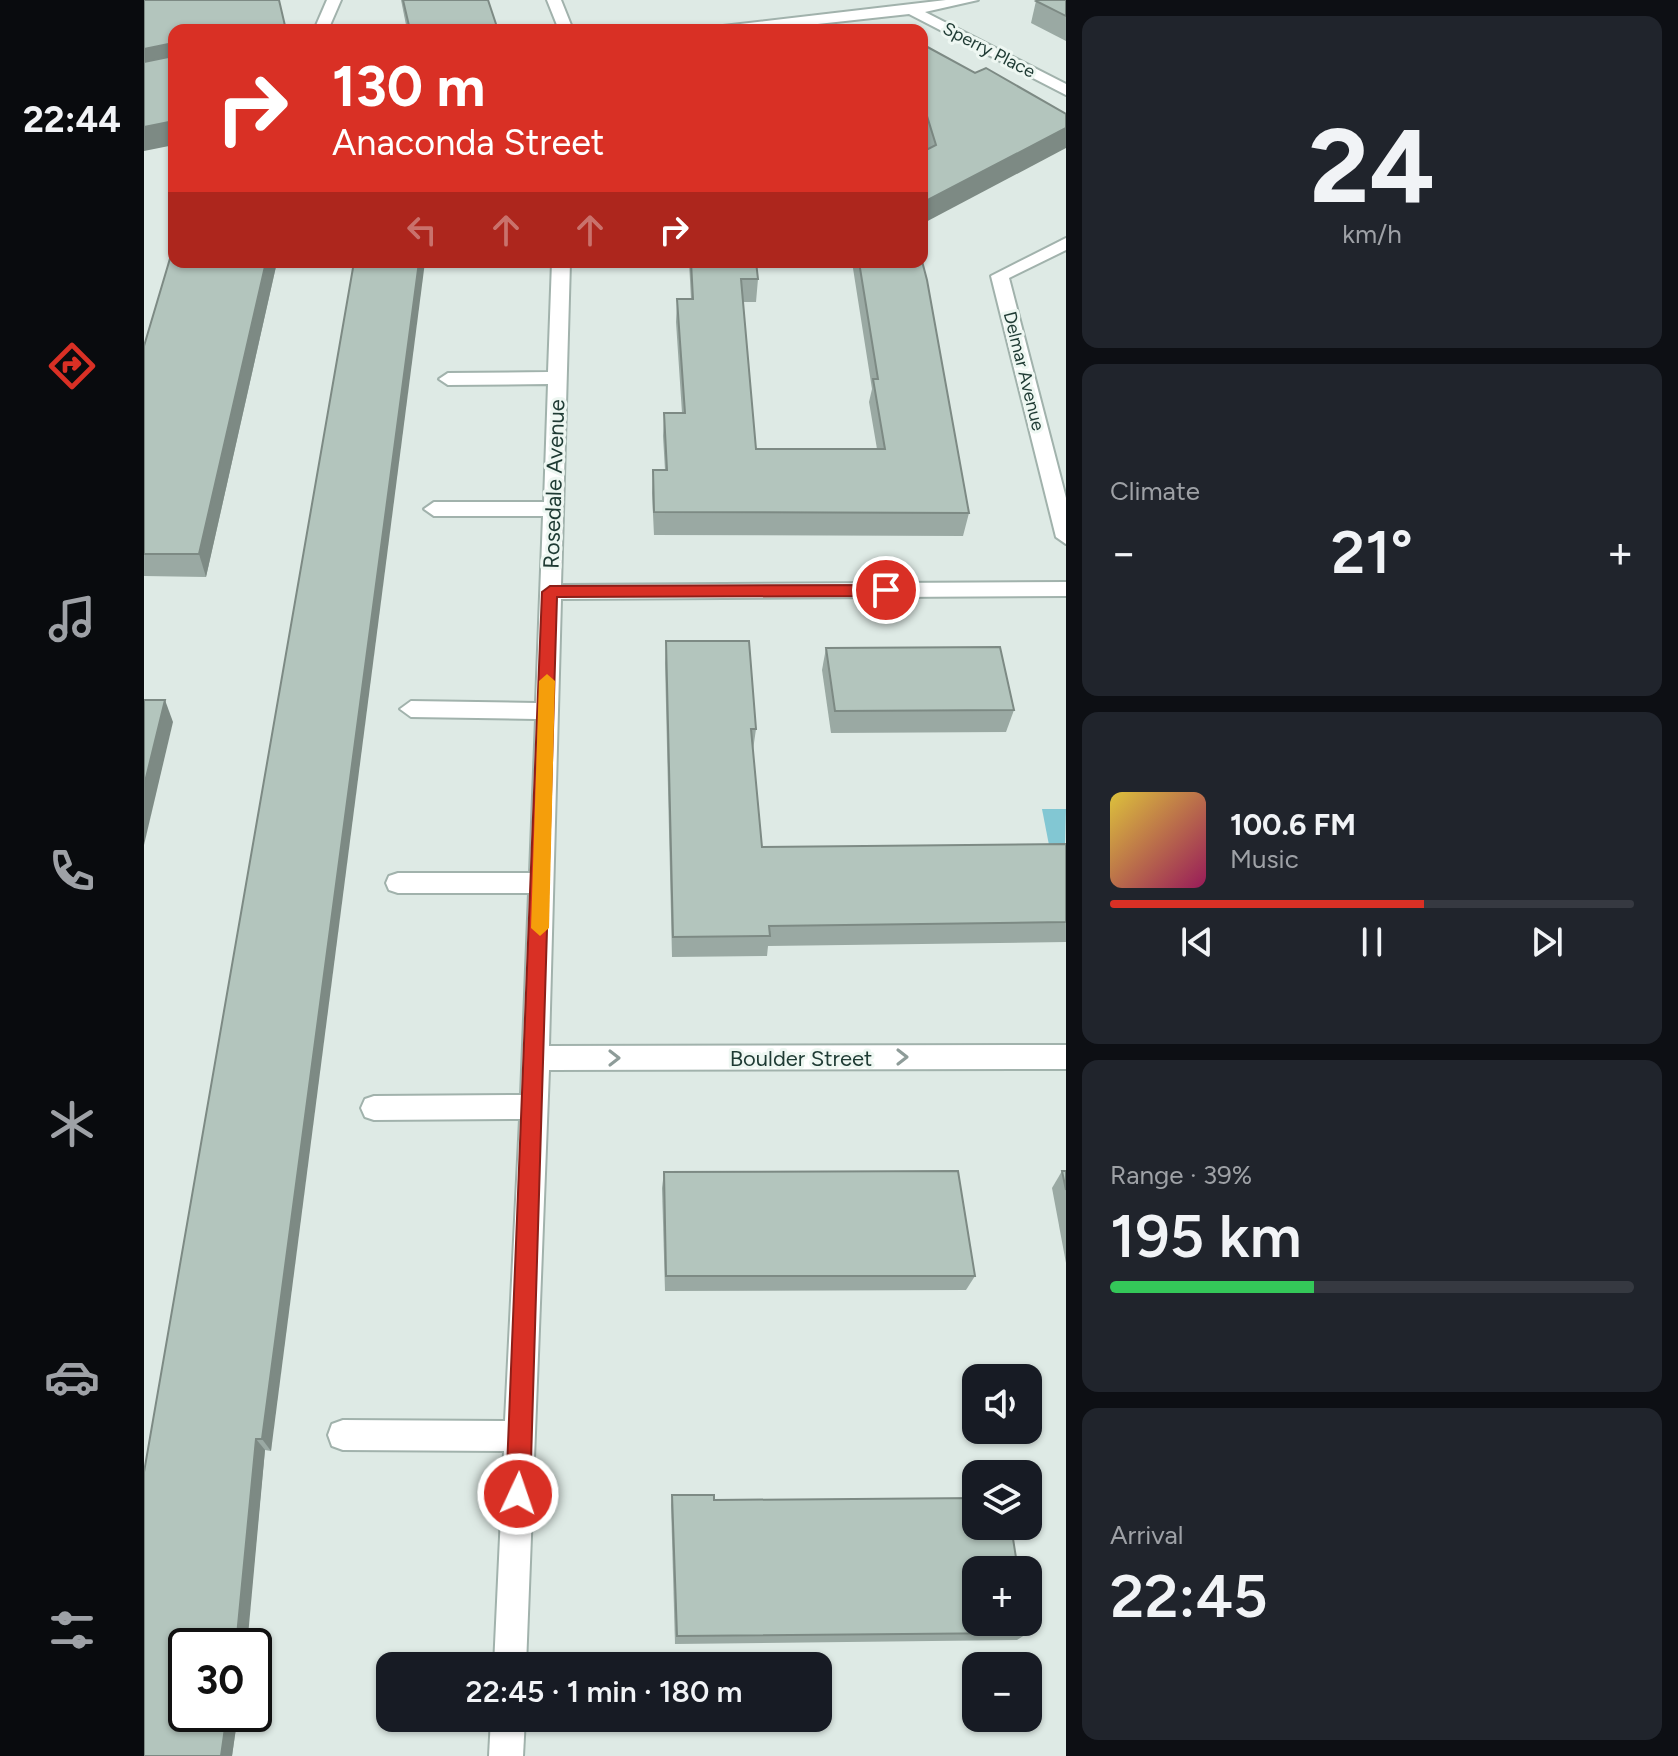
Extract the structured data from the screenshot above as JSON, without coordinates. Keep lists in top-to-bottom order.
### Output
{
  "streets": {
    "street": [
      "Sperry Place",
      "Delmar Avenue",
      "Rosedale Avenue",
      "Boulder Street"
    ]
  },
  "crossings": [
    ["Rosedale Avenue", "Boulder Street"]
  ],
  "one_way": ["Boulder Street"],
  "page": {
    "tabs": "22:44",
    "tile": [
      ["24", "km/h"],
      "Climate",
      ["Range · 39%", "195 km"],
      ["Arrival", "22:45"]
    ],
    "turn": ["130 m", "Anaconda Street"],
    "heat": ["−", "21°", "+"],
    "song": ["100.6 FM", "Music"],
    "map_buttons": ["+", "−"],
    "limit": "30",
    "trip": "22:45 · 1 min · 180 m"
  }
}
